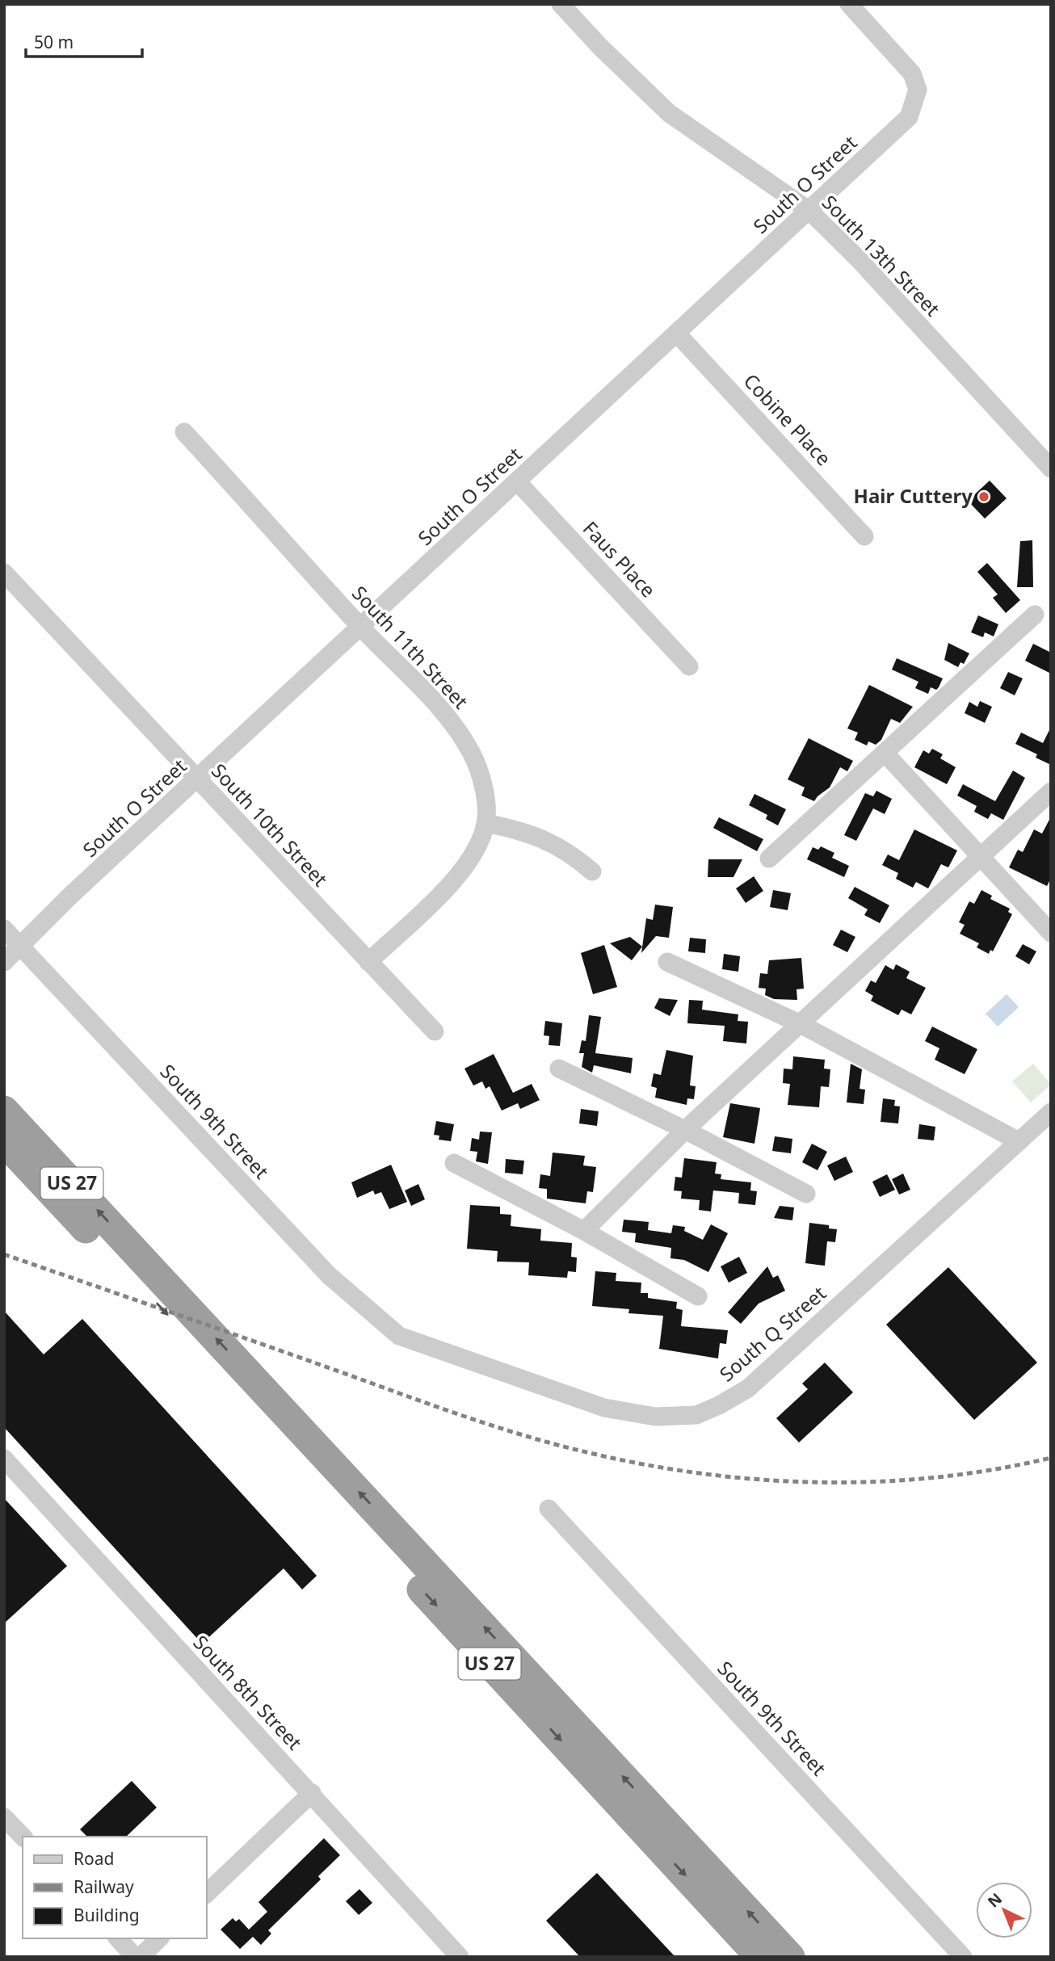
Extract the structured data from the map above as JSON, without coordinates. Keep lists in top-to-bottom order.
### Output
{
  "streets": {
    "highway": ["US 27"],
    "street": [
      "South O Street",
      "South 13th Street",
      "Cobine Place",
      "Faus Place",
      "South 11th Street",
      "South 10th Street",
      "South 9th Street",
      "South Q Street",
      "South 8th Street"
    ]
  },
  "crossings": [
    ["South O Street", "South 13th Street"],
    ["South O Street", "Cobine Place"],
    ["South O Street", "Faus Place"],
    ["South O Street", "South 11th Street"],
    ["South O Street", "South 10th Street"],
    ["South O Street", "South 9th Street"],
    ["South 9th Street", "South Q Street"]
  ],
  "places": ["Hair Cuttery"],
  "legend": ["Road", "Railway", "Building"],
  "scale_bar": "50 m",
  "north": "top left"
}
